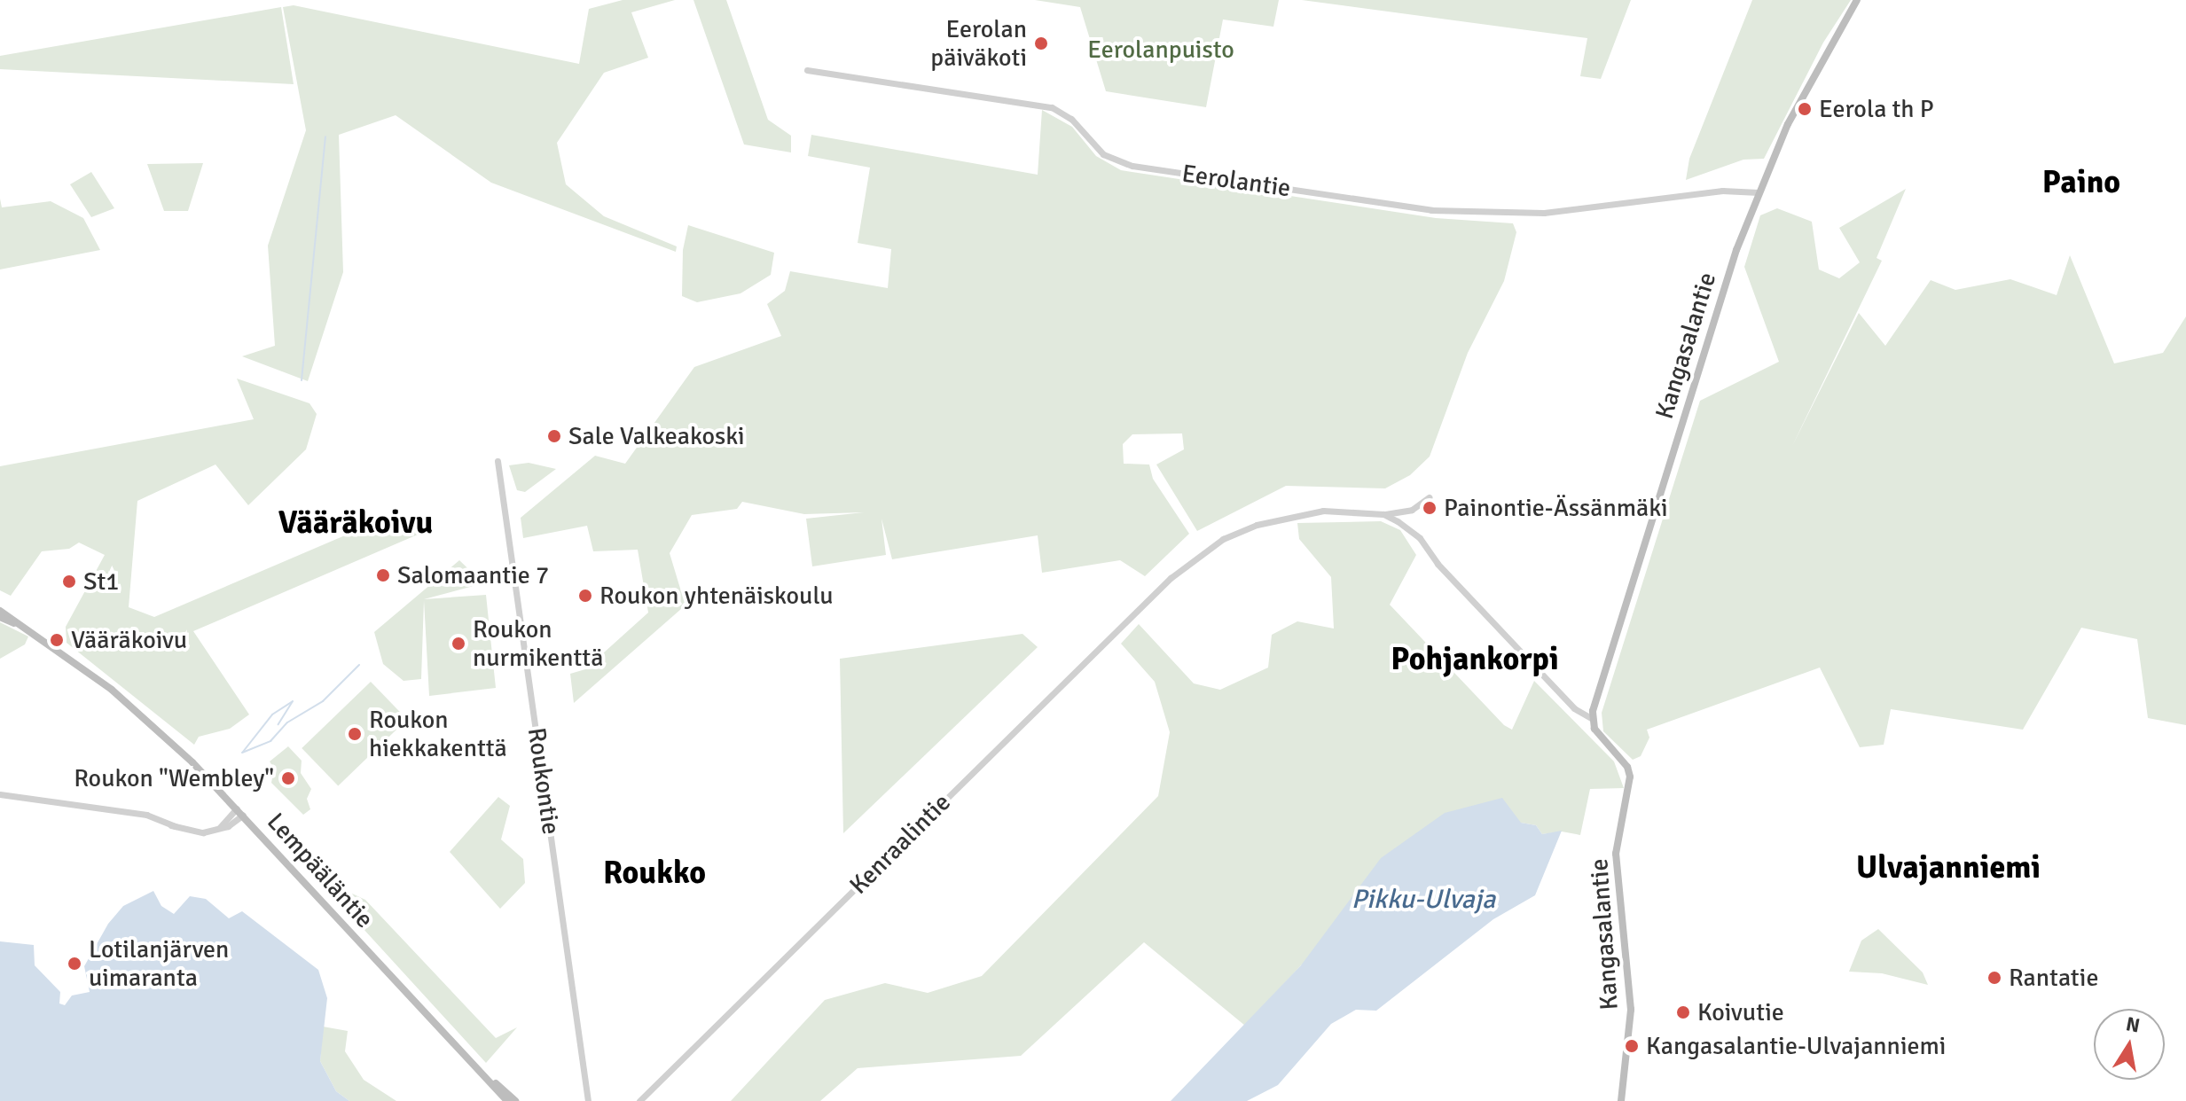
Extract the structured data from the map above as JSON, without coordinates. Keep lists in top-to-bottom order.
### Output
{
  "streets": {
    "main road": ["Kangasalantie", "Lempääläntie"],
    "street": ["Eerolantie", "Roukontie", "Kenraalintie"]
  },
  "crossings": [
    ["Eerolantie", "Kangasalantie"]
  ],
  "districts": [
    "Paino",
    "Vääräkoivu",
    "Pohjankorpi",
    "Ulvajanniemi",
    "Roukko"
  ],
  "water": ["Pikku-Ulvaja"],
  "parks": ["Eerolanpuisto"],
  "places": [
    "Eerolan päiväkoti",
    "Eerola th P",
    "Sale Valkeakoski",
    "Painontie-Ässänmäki",
    "Salomaantie 7",
    "St1",
    "Roukon yhtenäiskoulu",
    "Vääräkoivu",
    "Roukon nurmikenttä",
    "Roukon hiekkakenttä",
    "Roukon \"Wembley\"",
    "Lotilanjärven uimaranta",
    "Rantatie",
    "Koivutie",
    "Kangasalantie-Ulvajanniemi"
  ],
  "north": "top"
}
